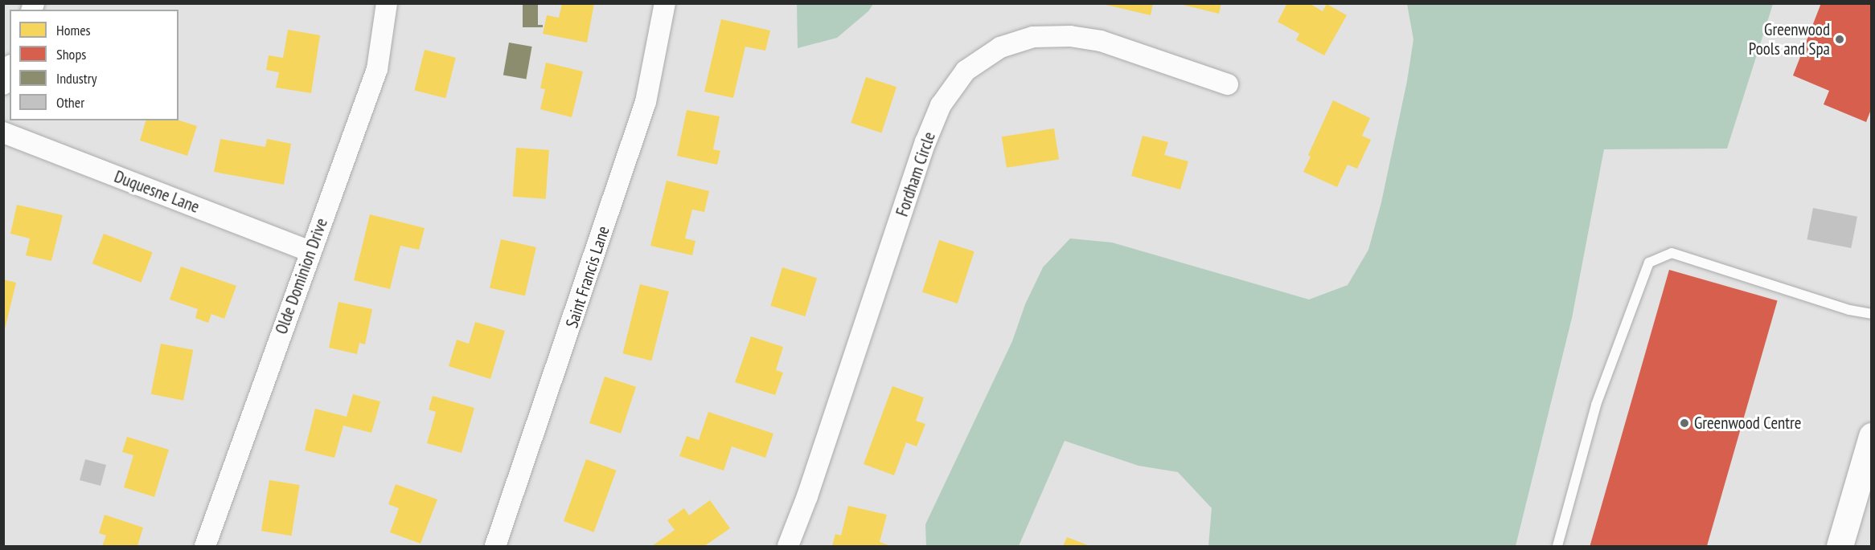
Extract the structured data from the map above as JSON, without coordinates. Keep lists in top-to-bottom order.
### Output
{
  "streets": {
    "street": [
      "Fordham Circle",
      "Duquesne Lane",
      "Olde Dominion Drive",
      "Saint Francis Lane"
    ]
  },
  "crossings": [
    ["Duquesne Lane", "Olde Dominion Drive"]
  ],
  "places": ["Greenwood Pools and Spa", "Greenwood Centre"],
  "legend": [
    "Homes",
    "Shops",
    "Industry",
    "Other"
  ]
}
